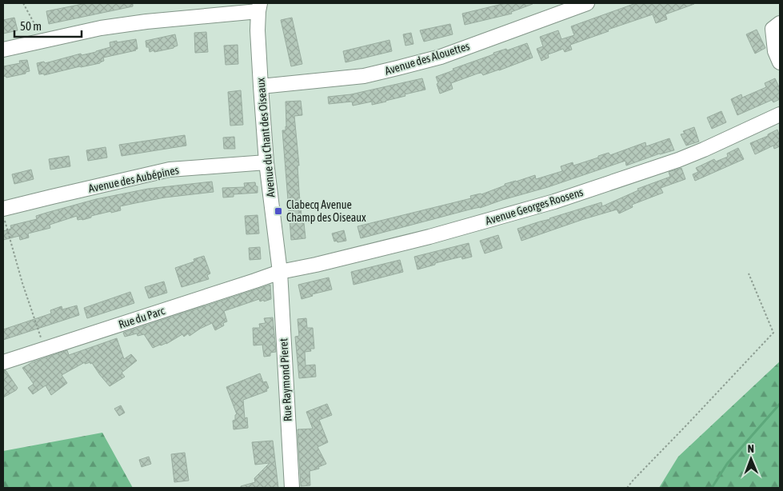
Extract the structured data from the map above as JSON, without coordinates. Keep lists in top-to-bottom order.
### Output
{
  "streets": {
    "street": [
      "Avenue des Alouettes",
      "Avenue du Chant des Oiseaux",
      "Avenue des Aubépines",
      "Avenue Georges Roosens",
      "Rue du Parc",
      "Rue Raymond Pieret"
    ]
  },
  "crossings": [
    ["Avenue des Alouettes", "Avenue du Chant des Oiseaux"],
    ["Avenue du Chant des Oiseaux", "Avenue des Aubépines"],
    ["Avenue du Chant des Oiseaux", "Avenue Georges Roosens"],
    ["Avenue du Chant des Oiseaux", "Rue du Parc"],
    ["Avenue du Chant des Oiseaux", "Rue Raymond Pieret"],
    ["Avenue Georges Roosens", "Rue du Parc"],
    ["Avenue Georges Roosens", "Rue Raymond Pieret"],
    ["Rue du Parc", "Rue Raymond Pieret"]
  ],
  "places": {
    "transit": ["Clabecq Avenue Champ des Oiseaux"]
  },
  "scale_bar": "50 m",
  "north": "top"
}
